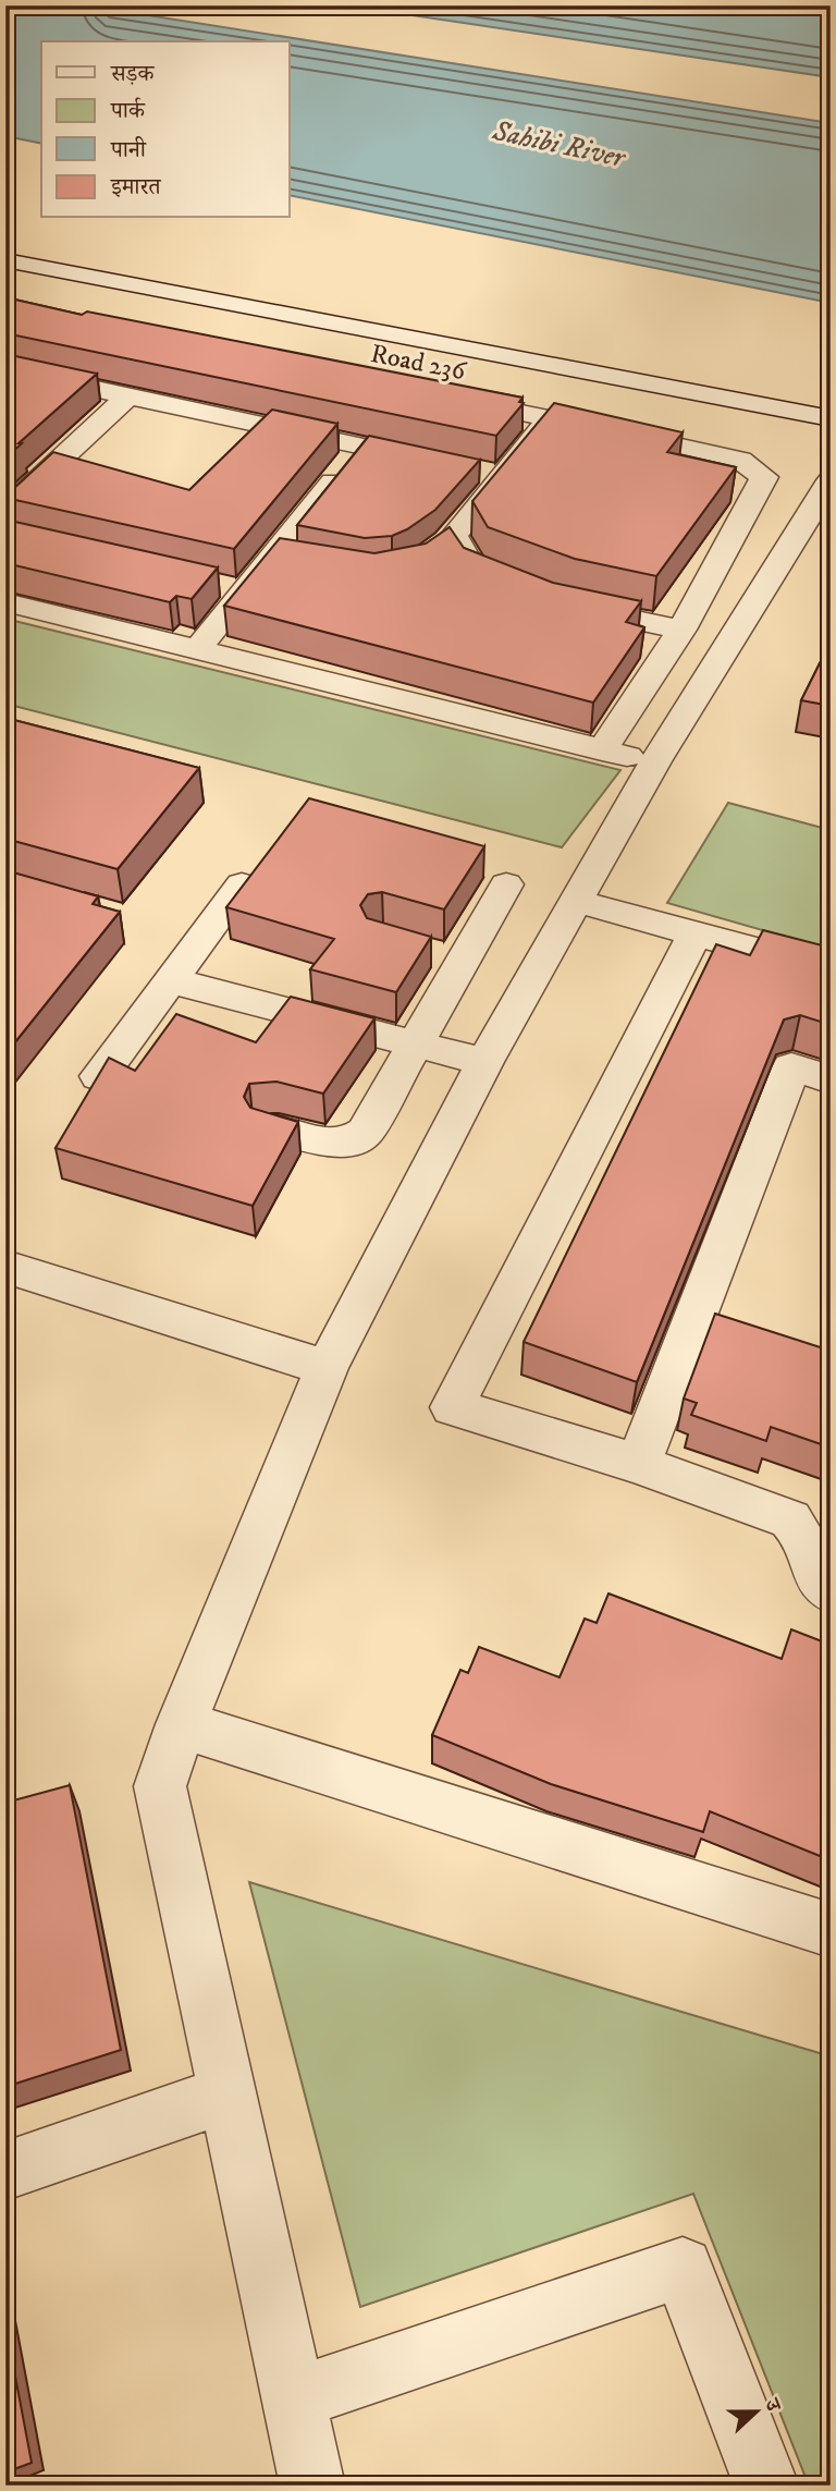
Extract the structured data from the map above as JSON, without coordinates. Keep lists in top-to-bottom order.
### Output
{
  "streets": {
    "street": ["Road 236"]
  },
  "water": ["Sahibi River"],
  "legend": [
    "सड़क",
    "पार्क",
    "पानी",
    "इमारत"
  ],
  "north": "right"
}
